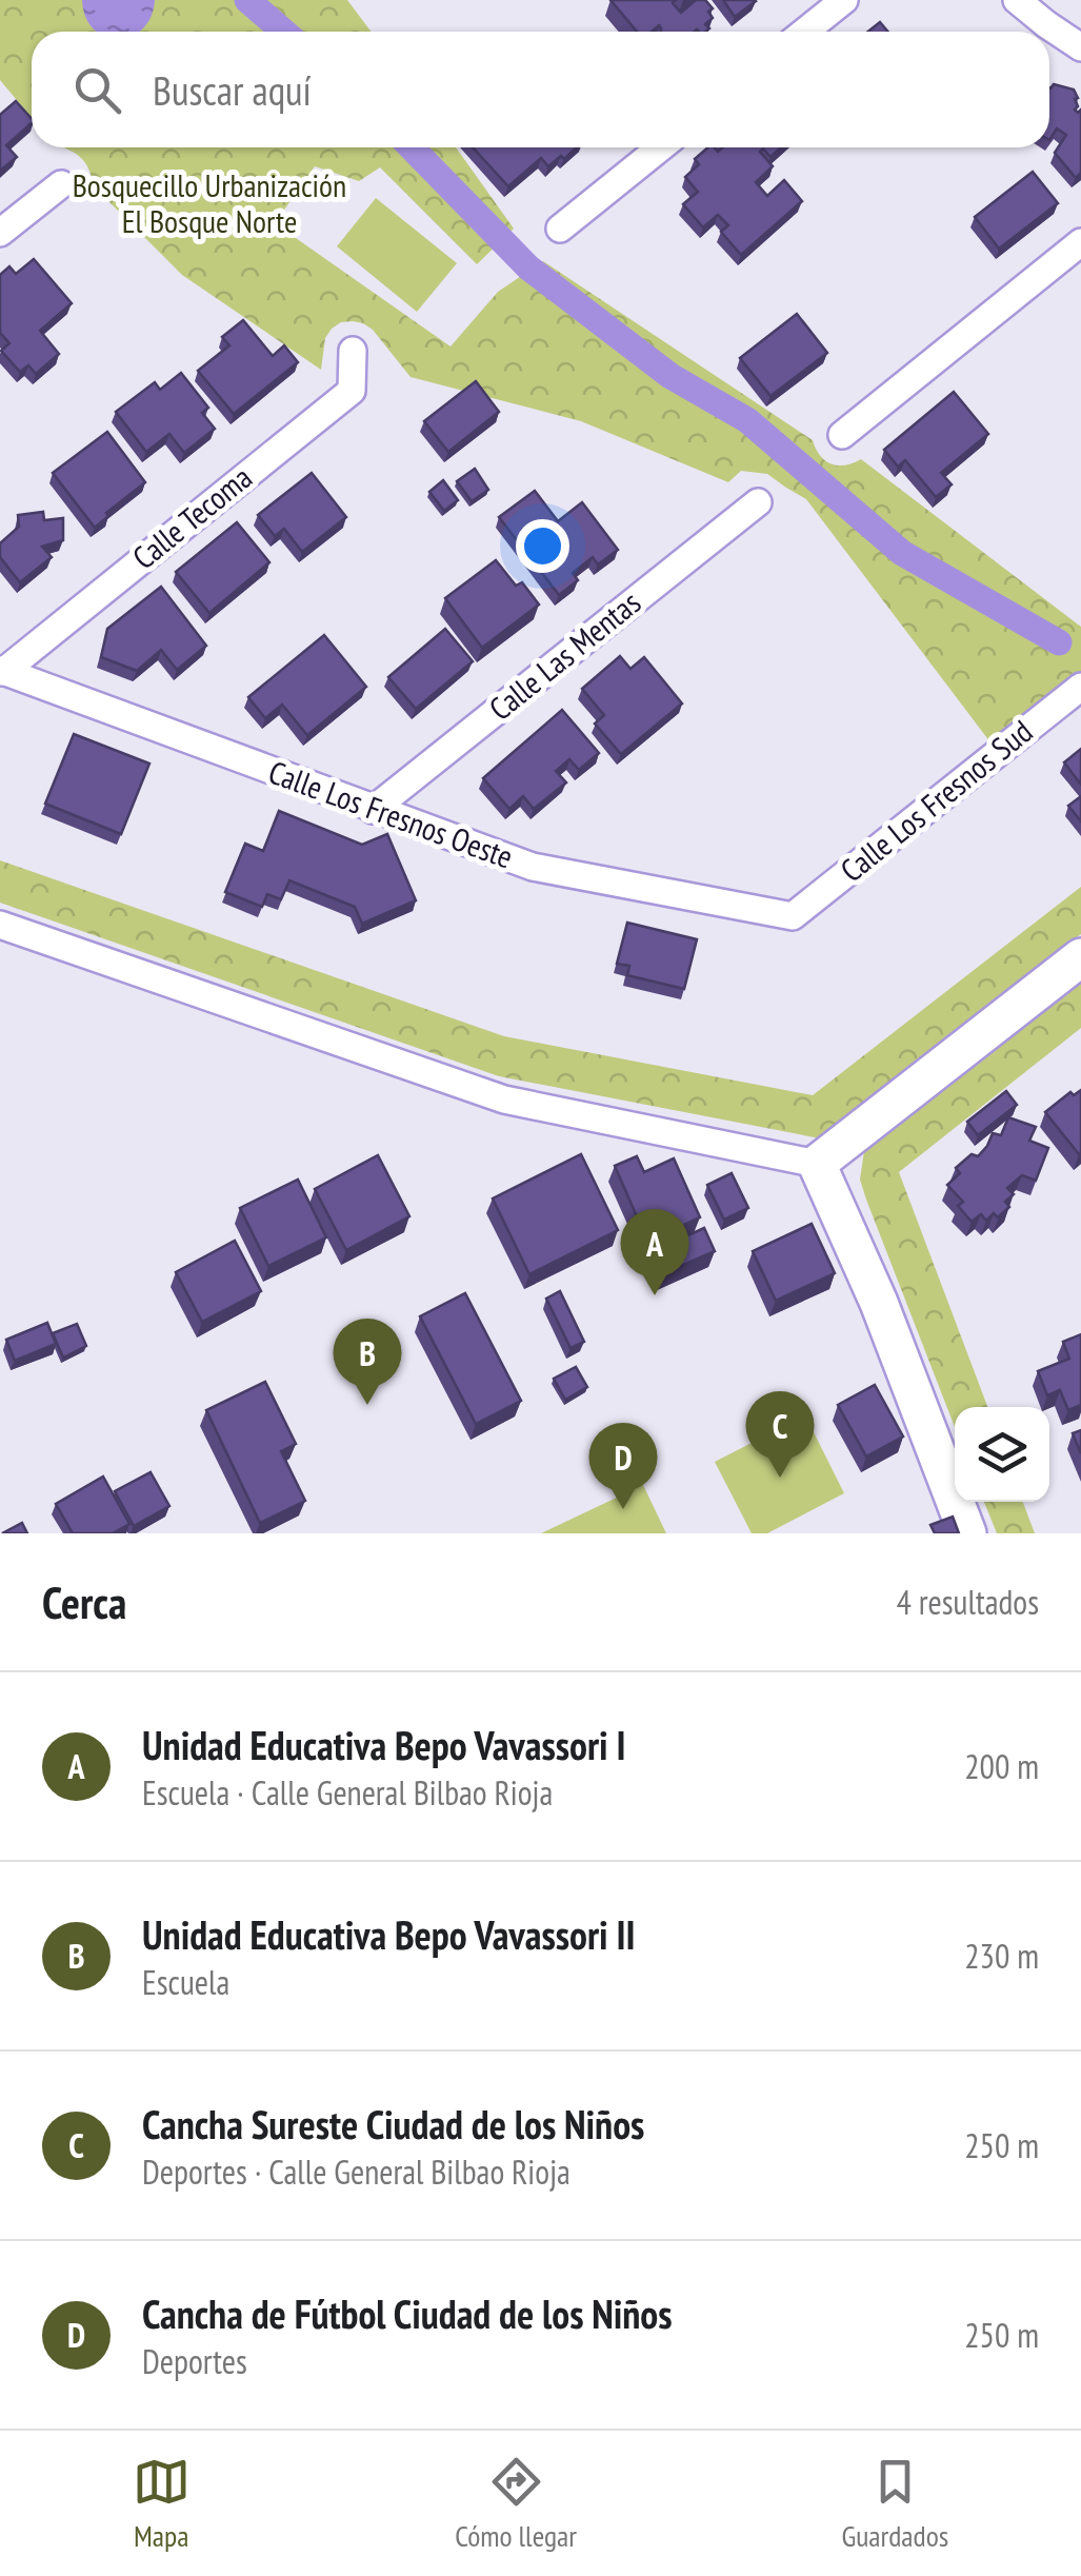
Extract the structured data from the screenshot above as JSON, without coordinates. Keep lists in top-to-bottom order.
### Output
{
  "streets": {
    "street": [
      "Calle Tecoma",
      "Calle Las Mentas",
      "Calle Los Fresnos Sud",
      "Calle Los Fresnos Oeste"
    ]
  },
  "crossings": [
    ["Calle Tecoma", "Calle Los Fresnos Oeste"],
    ["Calle Las Mentas", "Calle Los Fresnos Oeste"],
    ["Calle Los Fresnos Sud", "Calle Los Fresnos Oeste"]
  ],
  "parks": ["Bosquecillo Urbanización El Bosque Norte"],
  "page": {
    "search": "Buscar aquí",
    "pins": [
      "A",
      "B",
      "C",
      "D"
    ],
    "heading": ["Cerca", "4 resultados"],
    "list": [
      {
        "mark": "A",
        "name": "Unidad Educativa Bepo Vavassori I",
        "note": "Escuela · Calle General Bilbao Rioja",
        "value": "200 m"
      },
      {
        "mark": "B",
        "name": "Unidad Educativa Bepo Vavassori II",
        "note": "Escuela",
        "value": "230 m"
      },
      {
        "mark": "C",
        "name": "Cancha Sureste Ciudad de los Niños",
        "note": "Deportes · Calle General Bilbao Rioja",
        "value": "250 m"
      },
      {
        "mark": "D",
        "name": "Cancha de Fútbol Ciudad de los Niños",
        "note": "Deportes",
        "value": "250 m"
      }
    ],
    "nav": ["Mapa", "Cómo llegar", "Guardados"]
  }
}
